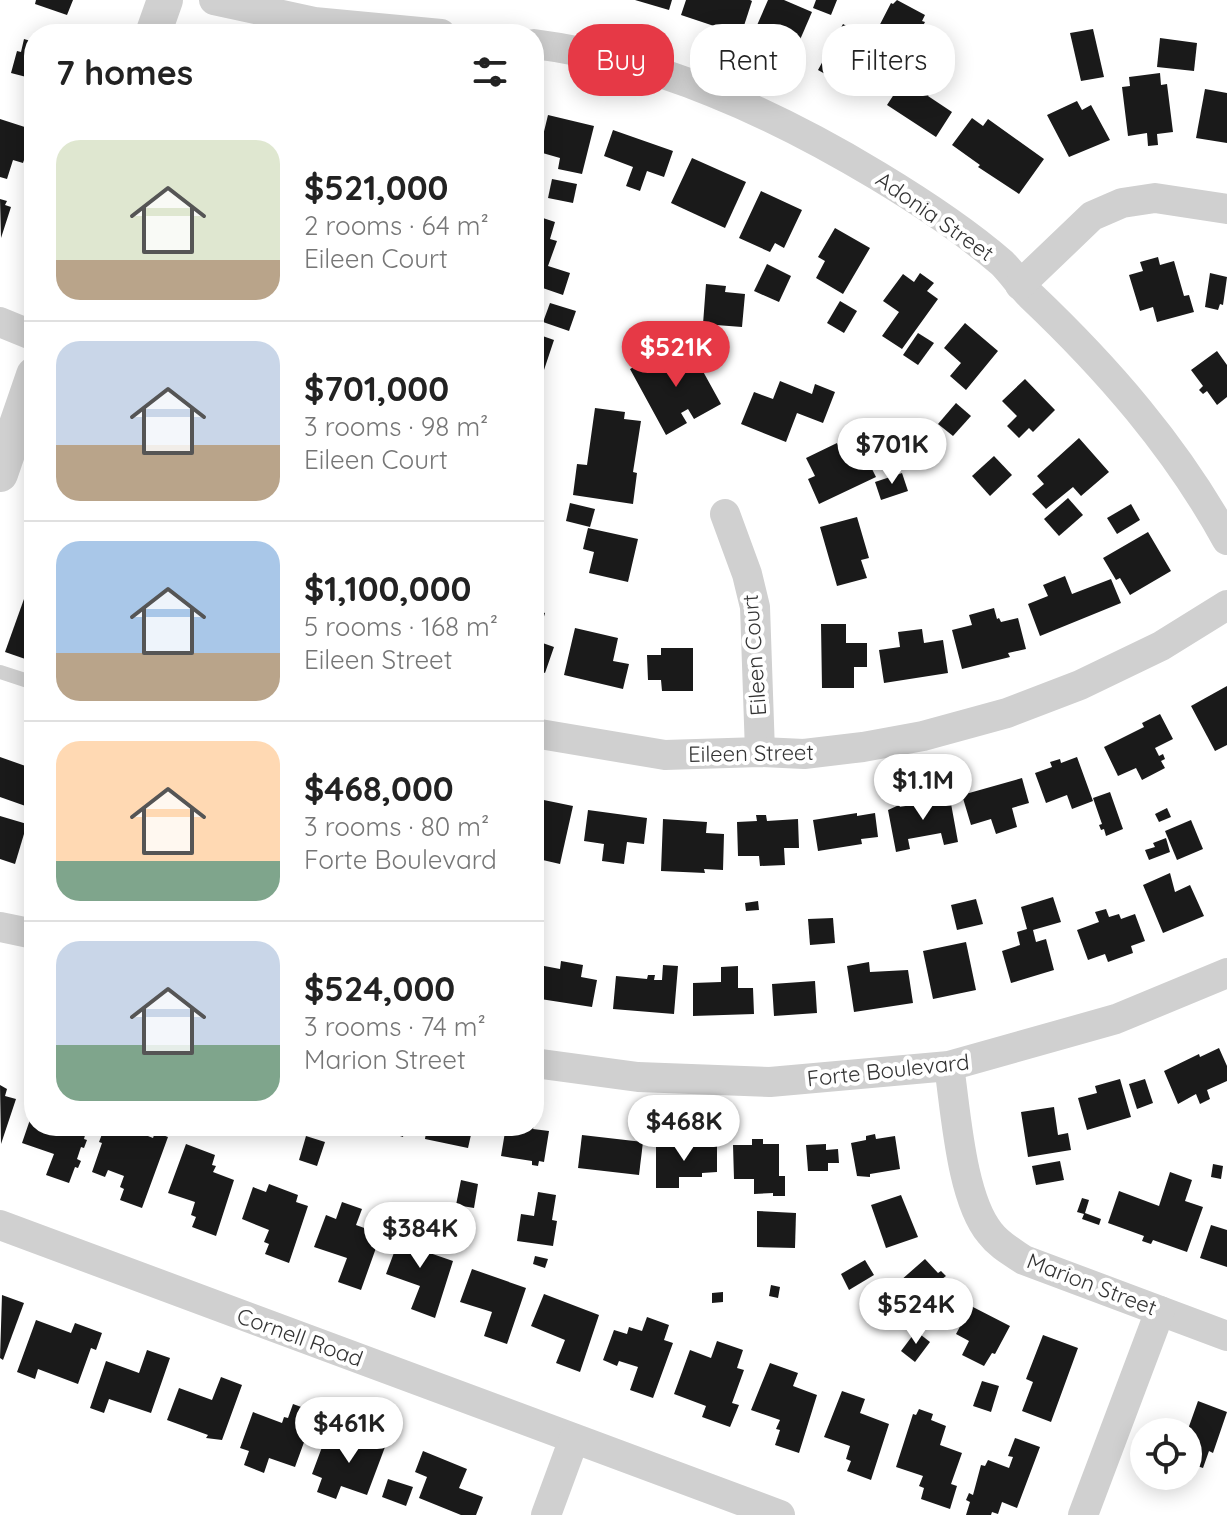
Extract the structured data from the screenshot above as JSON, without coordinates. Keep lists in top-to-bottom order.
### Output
{
  "streets": {
    "street": [
      "Adonia Street",
      "Eileen Court",
      "Eileen Street",
      "Forte Boulevard",
      "Marion Street",
      "Cornell Road"
    ]
  },
  "crossings": [
    ["Eileen Court", "Eileen Street"],
    ["Forte Boulevard", "Marion Street"]
  ],
  "page": {
    "chip": ["Buy", "Rent", "Filters"],
    "heading": "7 homes",
    "list": [
      {
        "name": "$521,000",
        "note": "2 rooms · 64 m² · Eileen Court"
      },
      {
        "name": "$701,000",
        "note": "3 rooms · 98 m² · Eileen Court"
      },
      {
        "name": "$1,100,000",
        "note": "5 rooms · 168 m² · Eileen Street"
      },
      {
        "name": "$468,000",
        "note": "3 rooms · 80 m² · Forte Boulevard"
      },
      {
        "name": "$524,000",
        "note": "3 rooms · 74 m² · Marion Street"
      }
    ],
    "price": [
      "$521K",
      "$701K",
      "$1.1M",
      "$468K",
      "$384K",
      "$524K",
      "$461K"
    ]
  }
}
